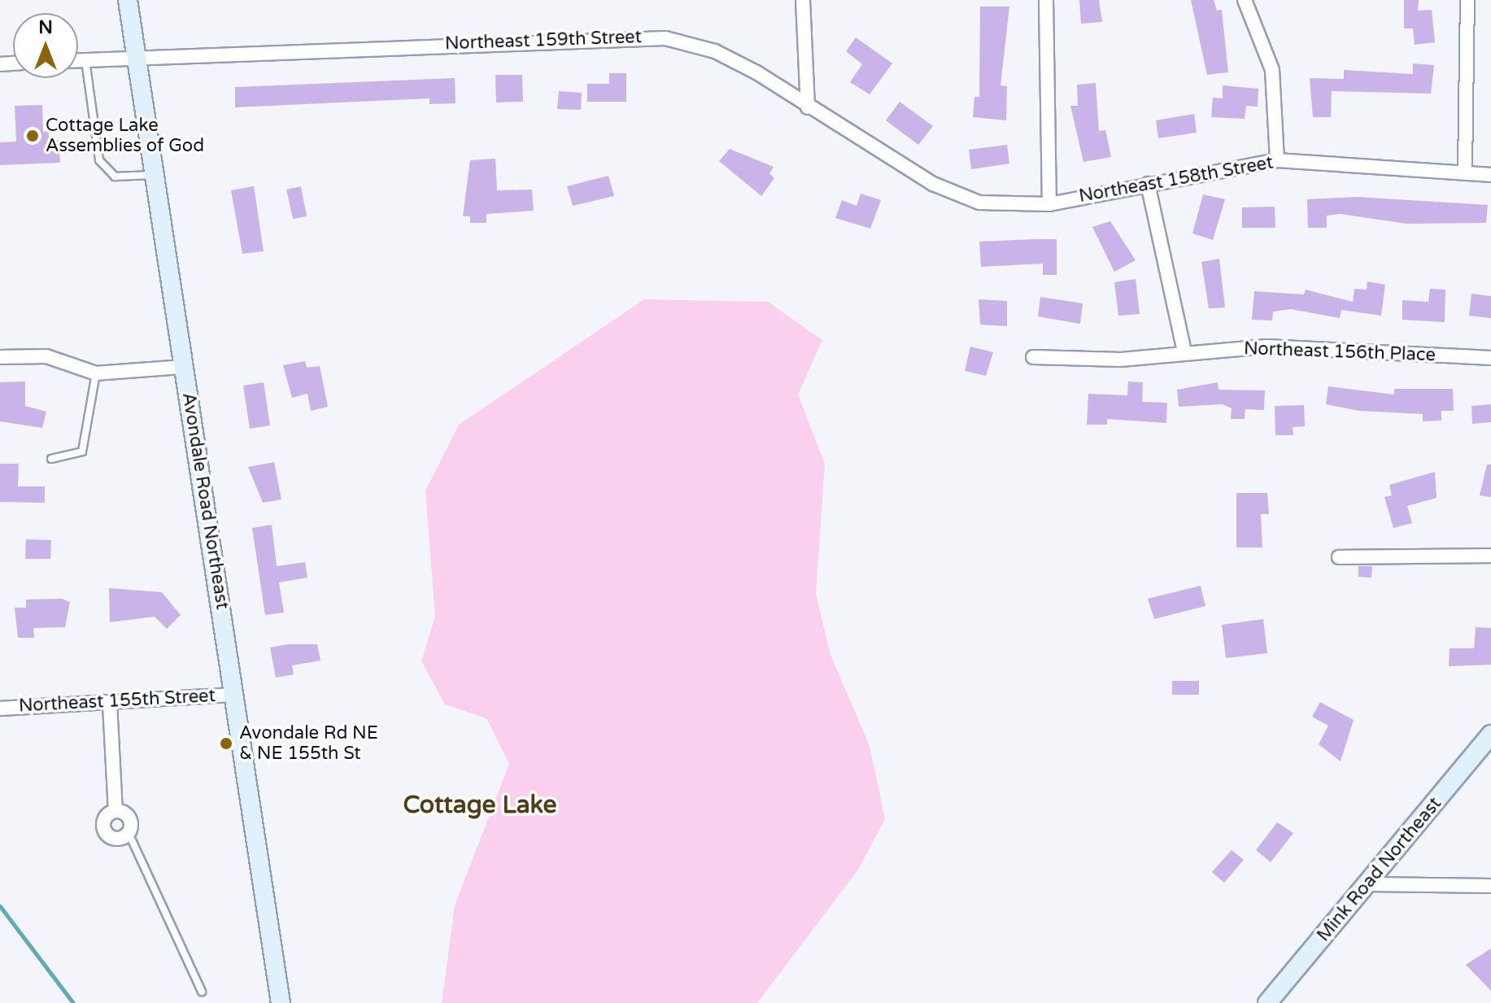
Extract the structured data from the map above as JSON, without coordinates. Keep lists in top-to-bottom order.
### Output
{
  "streets": {
    "main road": ["Avondale Road Northeast", "Mink Road Northeast"],
    "street": [
      "Northeast 159th Street",
      "Northeast 158th Street",
      "Northeast 156th Place",
      "Northeast 155th Street"
    ]
  },
  "crossings": [
    ["Northeast 159th Street", "Northeast 158th Street"],
    ["Northeast 159th Street", "Avondale Road Northeast"],
    ["Avondale Road Northeast", "Northeast 155th Street"]
  ],
  "districts": ["Cottage Lake"],
  "places": ["Cottage Lake Assemblies of God", "Avondale Rd NE & NE 155th St"],
  "north": "top"
}
